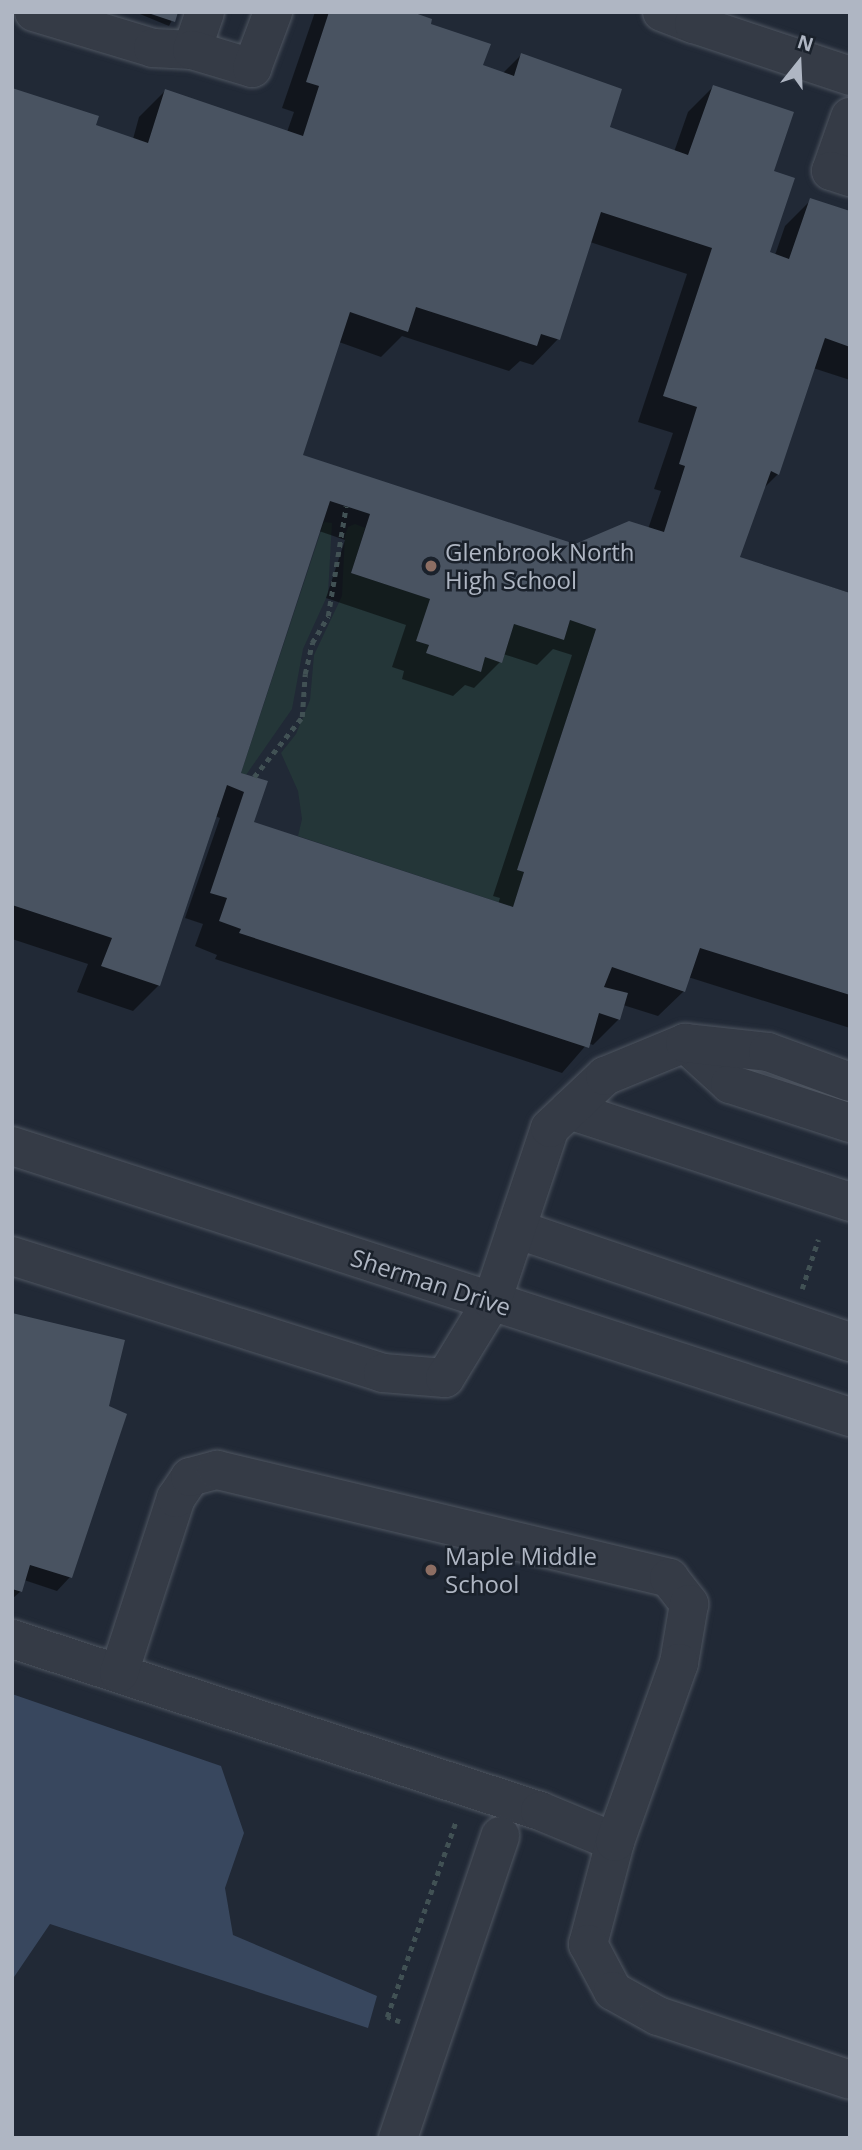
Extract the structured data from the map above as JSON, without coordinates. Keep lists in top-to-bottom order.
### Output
{
  "streets": {
    "street": ["Sherman Drive"]
  },
  "places": ["Glenbrook North High School", "Maple Middle School"],
  "north": "top"
}
